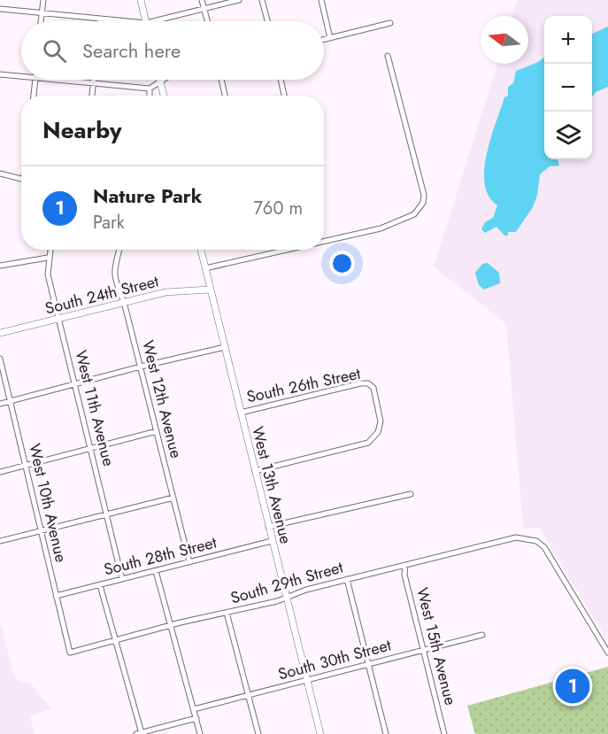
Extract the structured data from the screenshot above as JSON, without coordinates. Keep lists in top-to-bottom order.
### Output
{
  "streets": {
    "street": [
      "South 24th Street",
      "South 26th Street",
      "West 12th Avenue",
      "West 11th Avenue",
      "West 13th Avenue",
      "West 10th Avenue",
      "South 28th Street",
      "South 29th Street",
      "West 15th Avenue",
      "South 30th Street"
    ]
  },
  "crossings": [
    ["South 24th Street", "West 12th Avenue"],
    ["South 24th Street", "West 11th Avenue"],
    ["South 24th Street", "West 13th Avenue"],
    ["South 26th Street", "West 13th Avenue"],
    ["West 12th Avenue", "South 28th Street"],
    ["West 11th Avenue", "South 28th Street"],
    ["West 13th Avenue", "South 28th Street"],
    ["West 13th Avenue", "South 29th Street"],
    ["West 13th Avenue", "South 30th Street"],
    ["West 10th Avenue", "South 28th Street"],
    ["West 10th Avenue", "South 29th Street"],
    ["South 29th Street", "West 15th Avenue"],
    ["West 15th Avenue", "South 30th Street"]
  ],
  "north": "left",
  "page": {
    "map_buttons": ["+", "−"],
    "search": "Search here",
    "heading": "Nearby",
    "list": [
      {
        "mark": "1",
        "name": "Nature Park",
        "note": "Park",
        "value": "760 m"
      }
    ],
    "pins": "1"
  }
}
